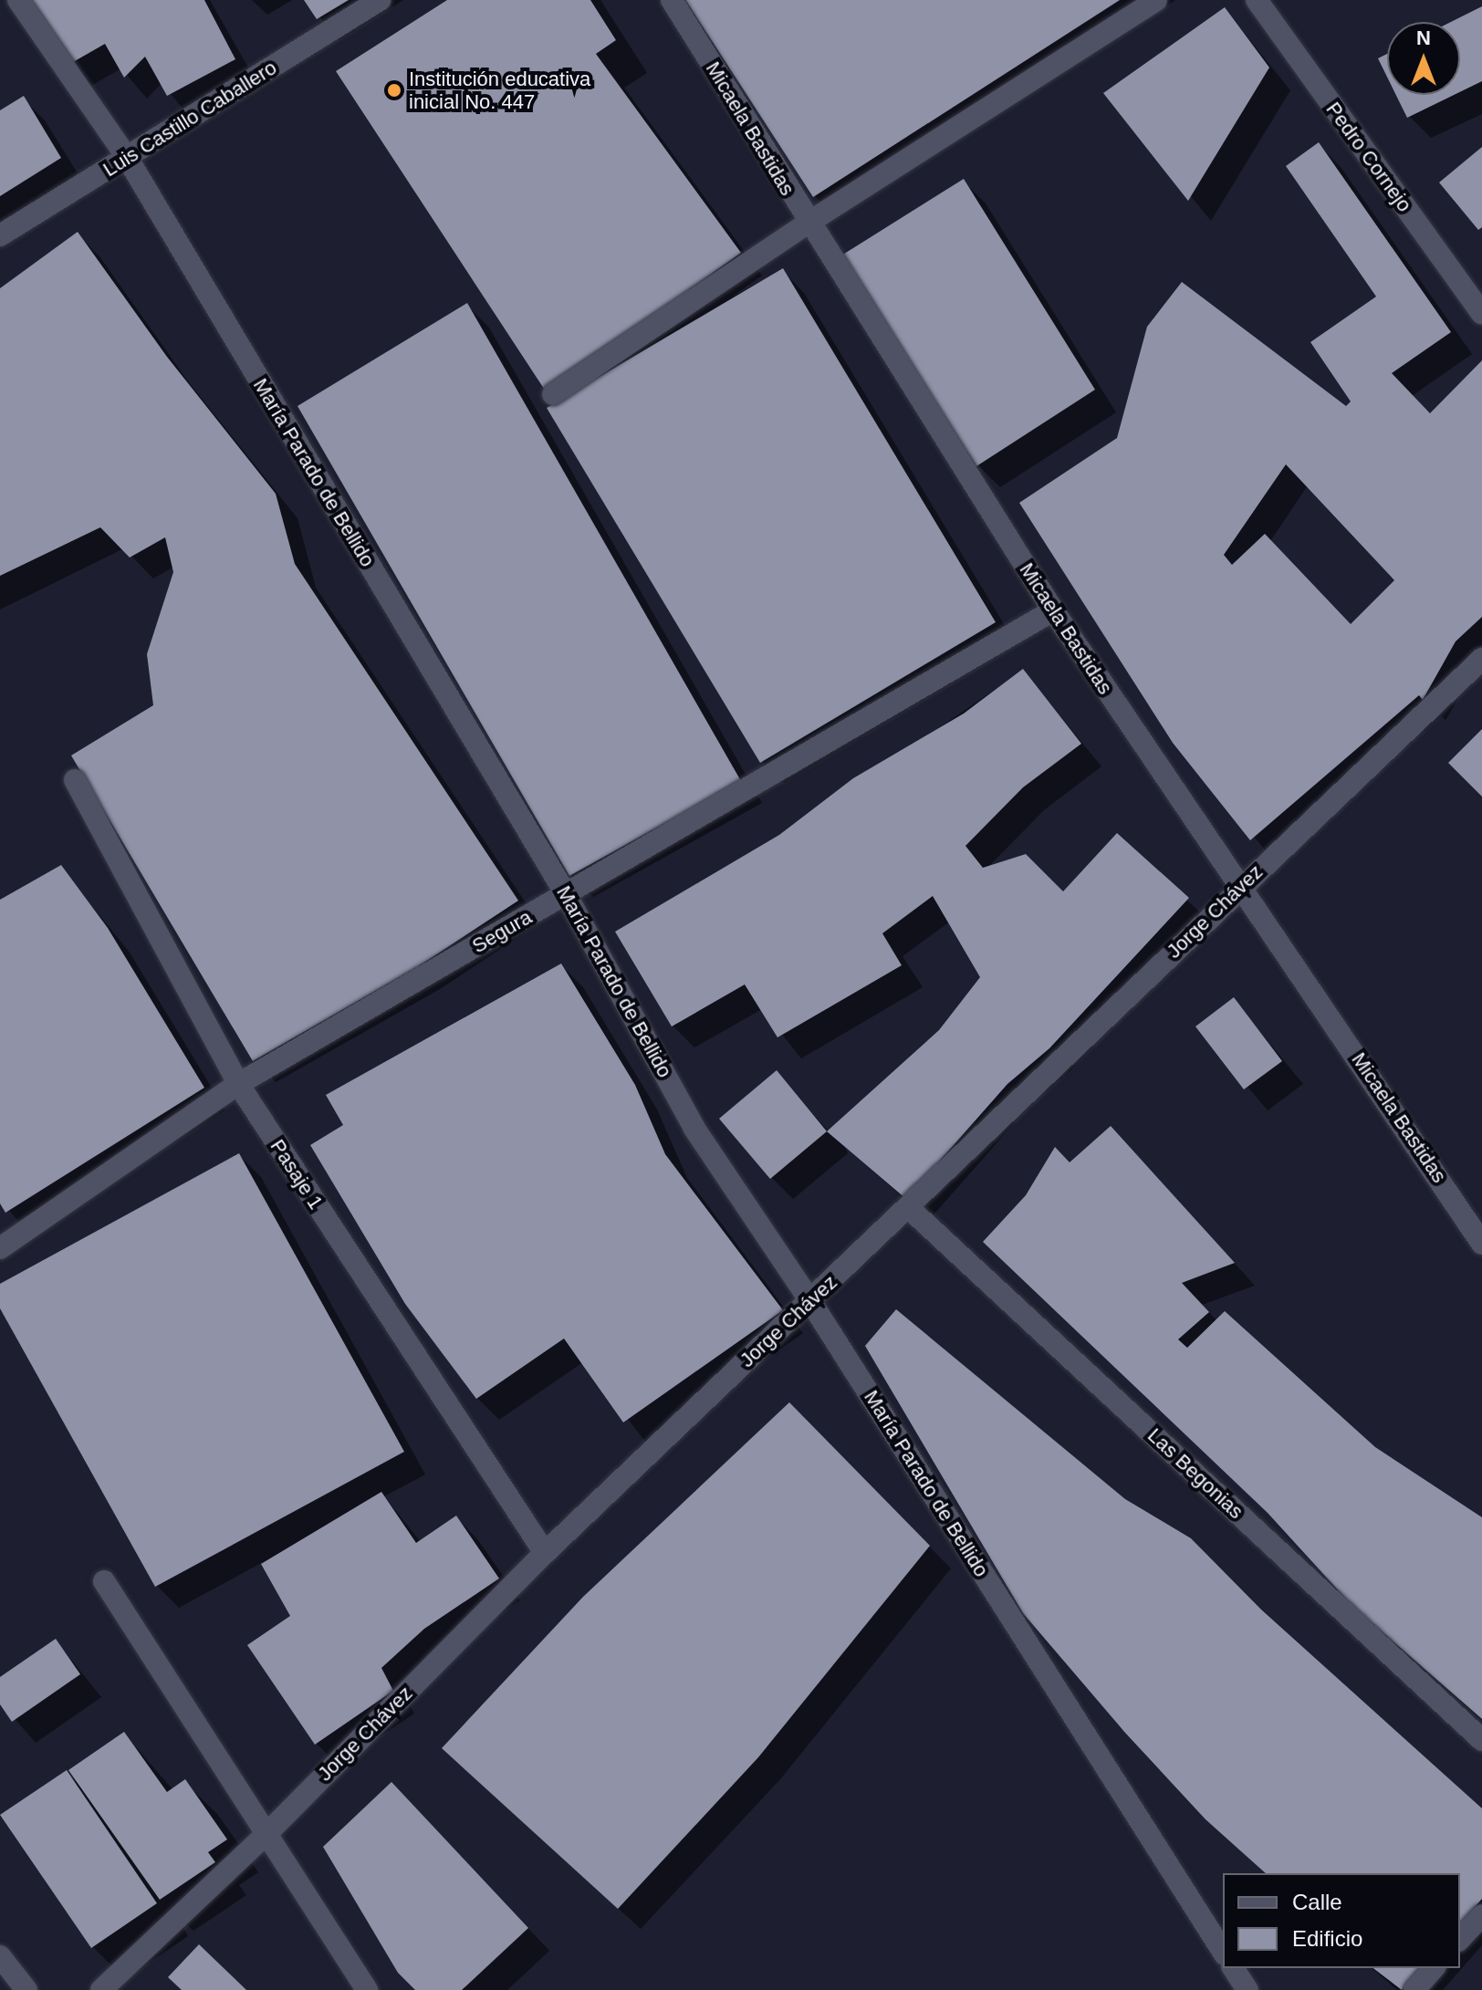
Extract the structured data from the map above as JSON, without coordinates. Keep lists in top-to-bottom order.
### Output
{
  "streets": {
    "street": [
      "Luis Castillo Caballero",
      "Micaela Bastidas",
      "Pedro Cornejo",
      "María Parado de Bellido",
      "Jorge Chávez",
      "Segura",
      "Pasaje 1",
      "Las Begonias"
    ]
  },
  "crossings": [
    ["Luis Castillo Caballero", "María Parado de Bellido"],
    ["Micaela Bastidas", "Jorge Chávez"],
    ["Micaela Bastidas", "Segura"],
    ["María Parado de Bellido", "Jorge Chávez"],
    ["María Parado de Bellido", "Segura"],
    ["Jorge Chávez", "Pasaje 1"],
    ["Jorge Chávez", "Las Begonias"],
    ["Segura", "Pasaje 1"]
  ],
  "places": ["Institución educativa inicial No. 447"],
  "legend": ["Calle", "Edificio"],
  "north": "top"
}
